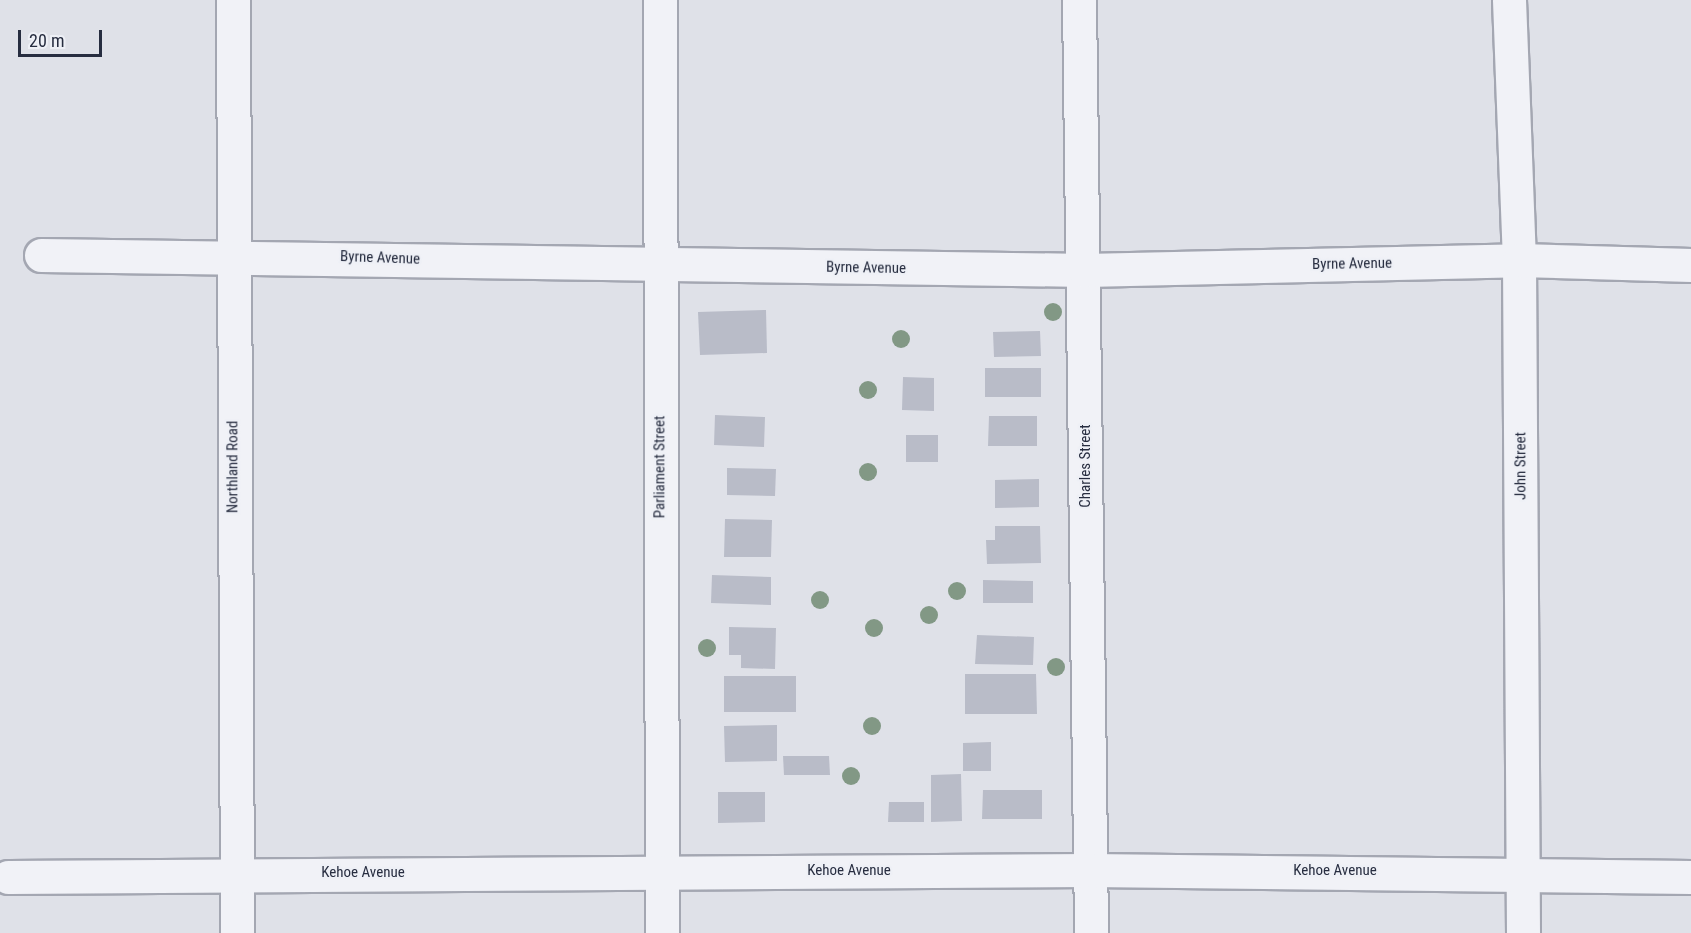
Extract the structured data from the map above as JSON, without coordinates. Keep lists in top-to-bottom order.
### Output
{
  "streets": {
    "street": [
      "Byrne Avenue",
      "Charles Street",
      "John Street",
      "Northland Road",
      "Parliament Street",
      "Kehoe Avenue"
    ]
  },
  "crossings": [
    ["Byrne Avenue", "Charles Street"],
    ["Byrne Avenue", "John Street"],
    ["Byrne Avenue", "Northland Road"],
    ["Byrne Avenue", "Parliament Street"],
    ["Charles Street", "Kehoe Avenue"],
    ["John Street", "Kehoe Avenue"],
    ["Northland Road", "Kehoe Avenue"],
    ["Parliament Street", "Kehoe Avenue"]
  ],
  "scale_bar": "20 m"
}
